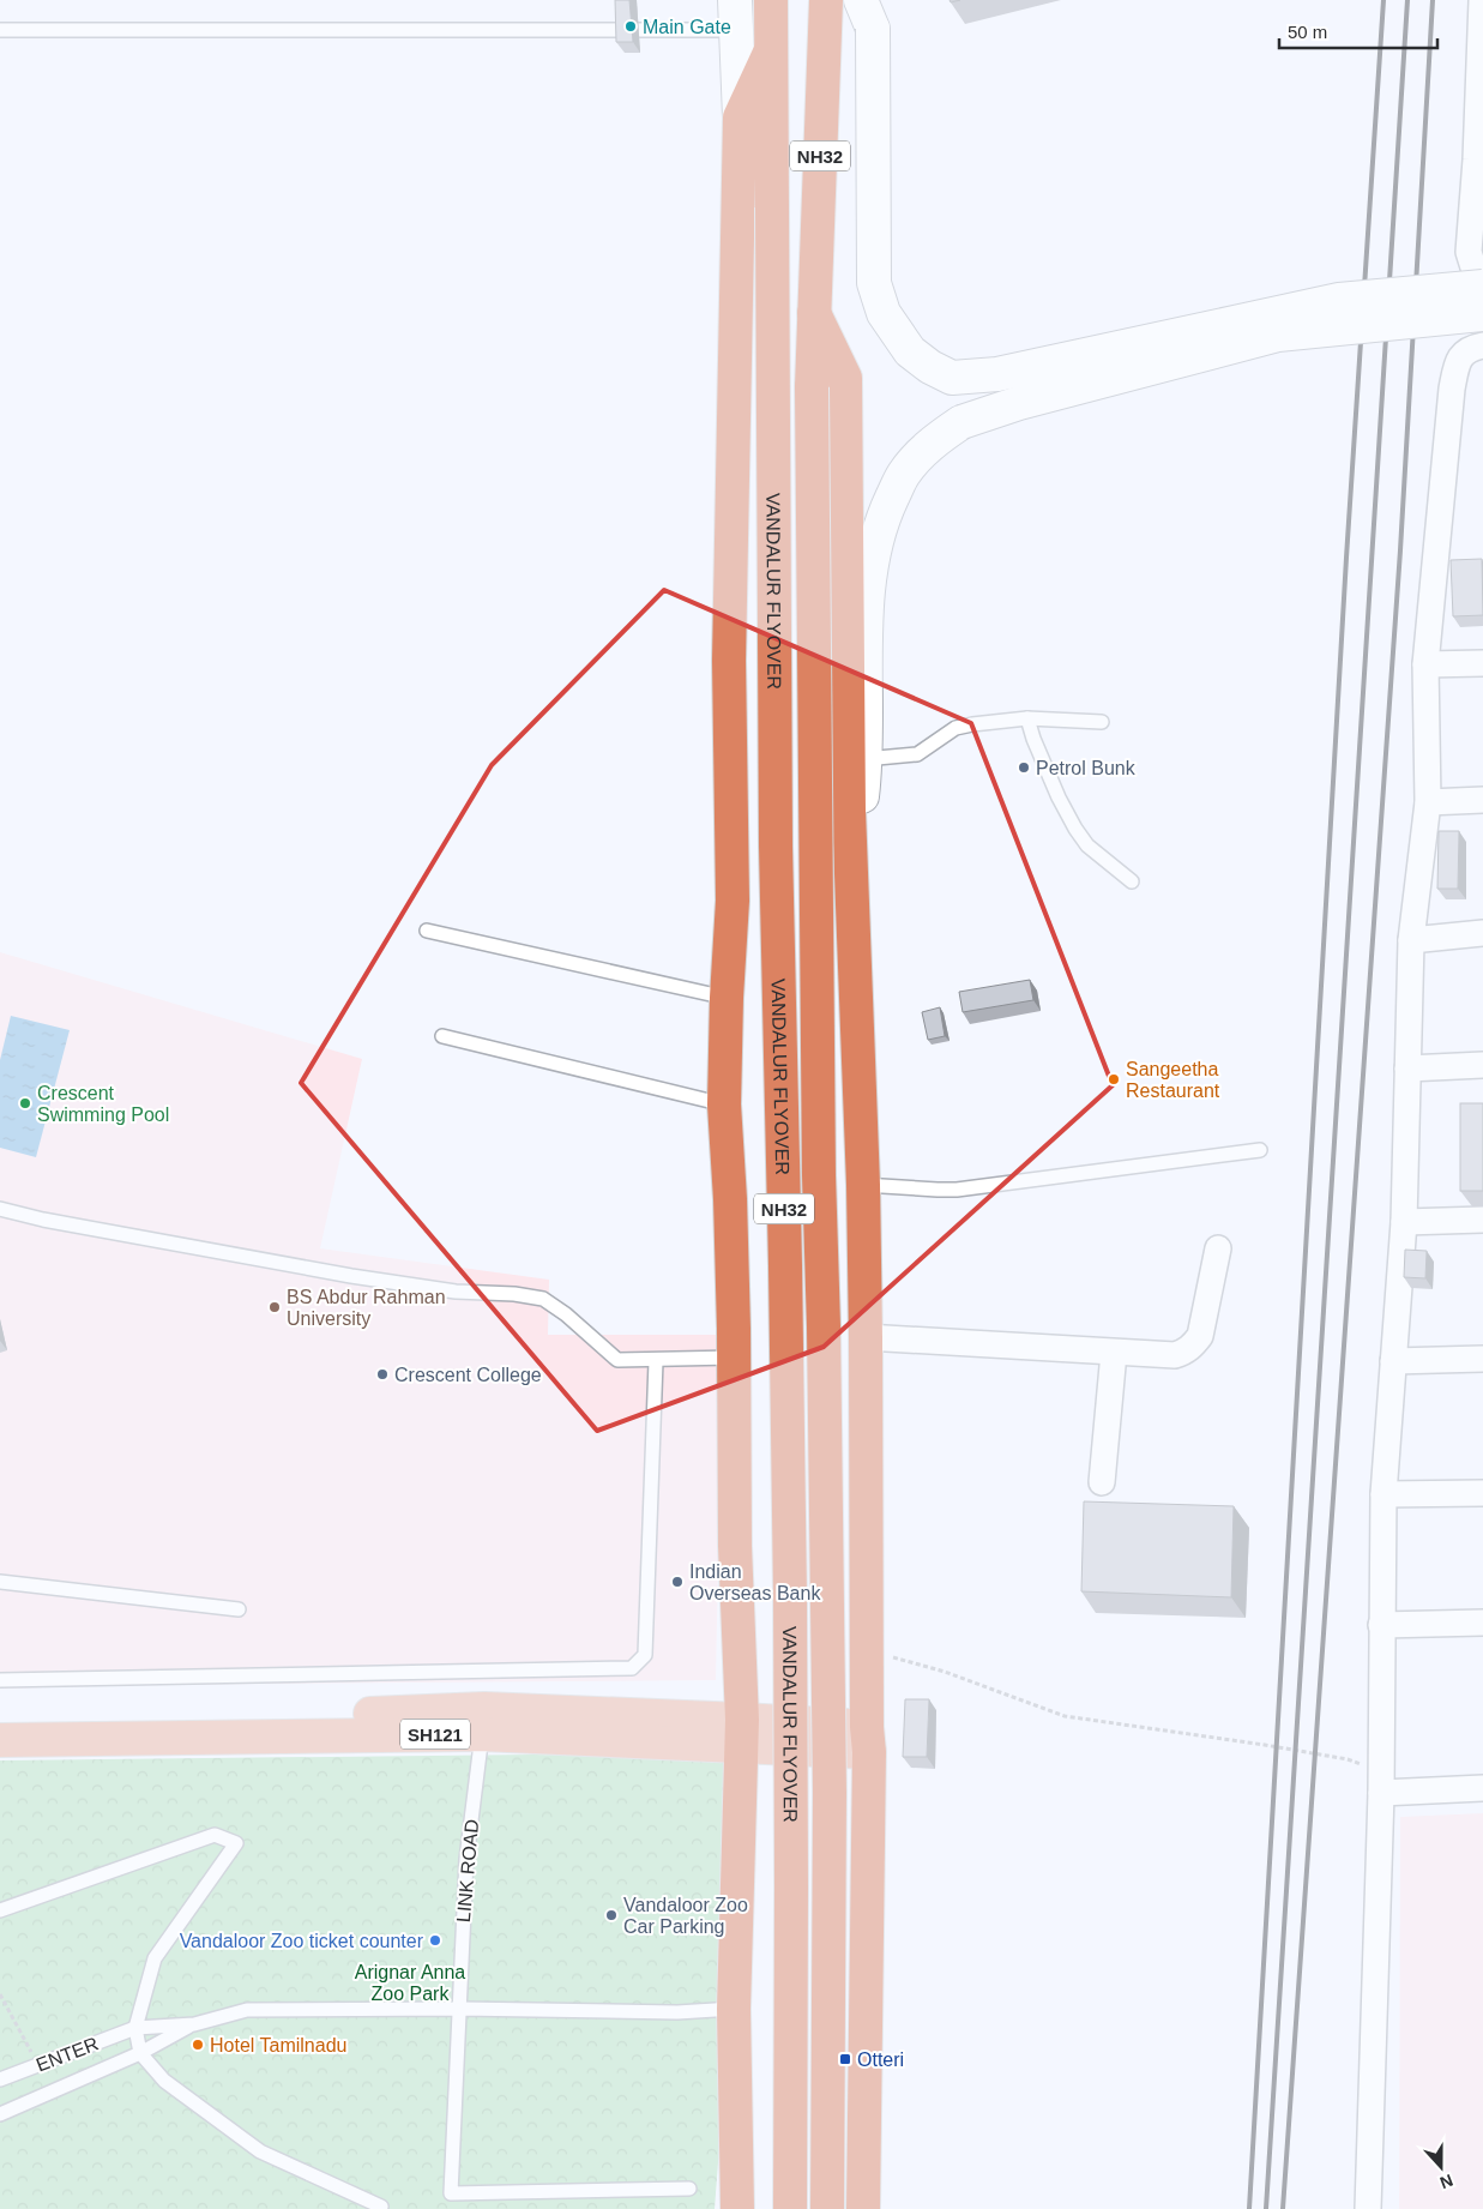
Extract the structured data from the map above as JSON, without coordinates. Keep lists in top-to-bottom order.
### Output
{
  "streets": {
    "highway": ["NH32", "VANDALUR FLYOVER"],
    "main road": ["SH121"],
    "lane": ["LINK ROAD", "ENTER"]
  },
  "crossings": [
    ["NH32", "VANDALUR FLYOVER"],
    ["SH121", "LINK ROAD"]
  ],
  "parks": ["Arignar Anna Zoo Park"],
  "places": {
    "other": [
      "Main Gate",
      "Petrol Bunk",
      "Sangeetha Restaurant",
      "Crescent Swimming Pool",
      "BS Abdur Rahman University",
      "Crescent College",
      "Indian Overseas Bank",
      "Vandaloor Zoo Car Parking",
      "Vandaloor Zoo ticket counter",
      "Hotel Tamilnadu"
    ],
    "transit": ["Otteri"]
  },
  "scale_bar": "50 m",
  "north": "bottom"
}
